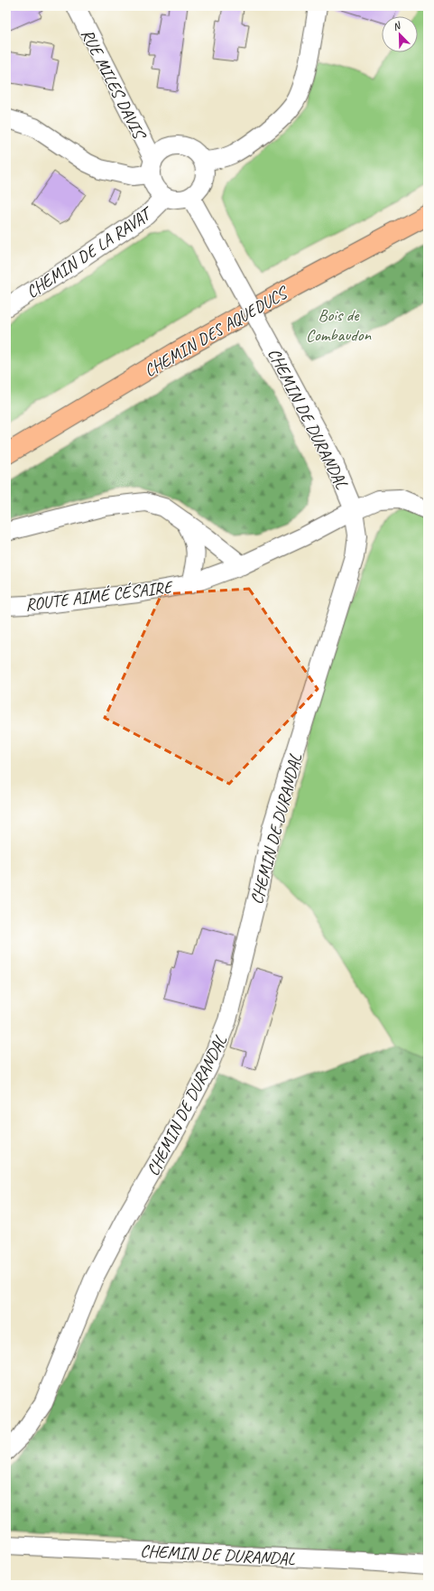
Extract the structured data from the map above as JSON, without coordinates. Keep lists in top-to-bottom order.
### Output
{
  "streets": {
    "main road": ["CHEMIN DES AQUEDUCS"],
    "street": [
      "RUE MILES DAVIS",
      "CHEMIN DE LA RAVAT",
      "CHEMIN DE DURANDAL",
      "ROUTE AIMÉ CÉSAIRE"
    ]
  },
  "crossings": [
    ["RUE MILES DAVIS", "CHEMIN DE LA RAVAT"],
    ["RUE MILES DAVIS", "CHEMIN DE DURANDAL"],
    ["CHEMIN DE LA RAVAT", "CHEMIN DE DURANDAL"],
    ["CHEMIN DE DURANDAL", "ROUTE AIMÉ CÉSAIRE"]
  ],
  "parks": ["Bois de Combaudon"],
  "north": "top left"
}
